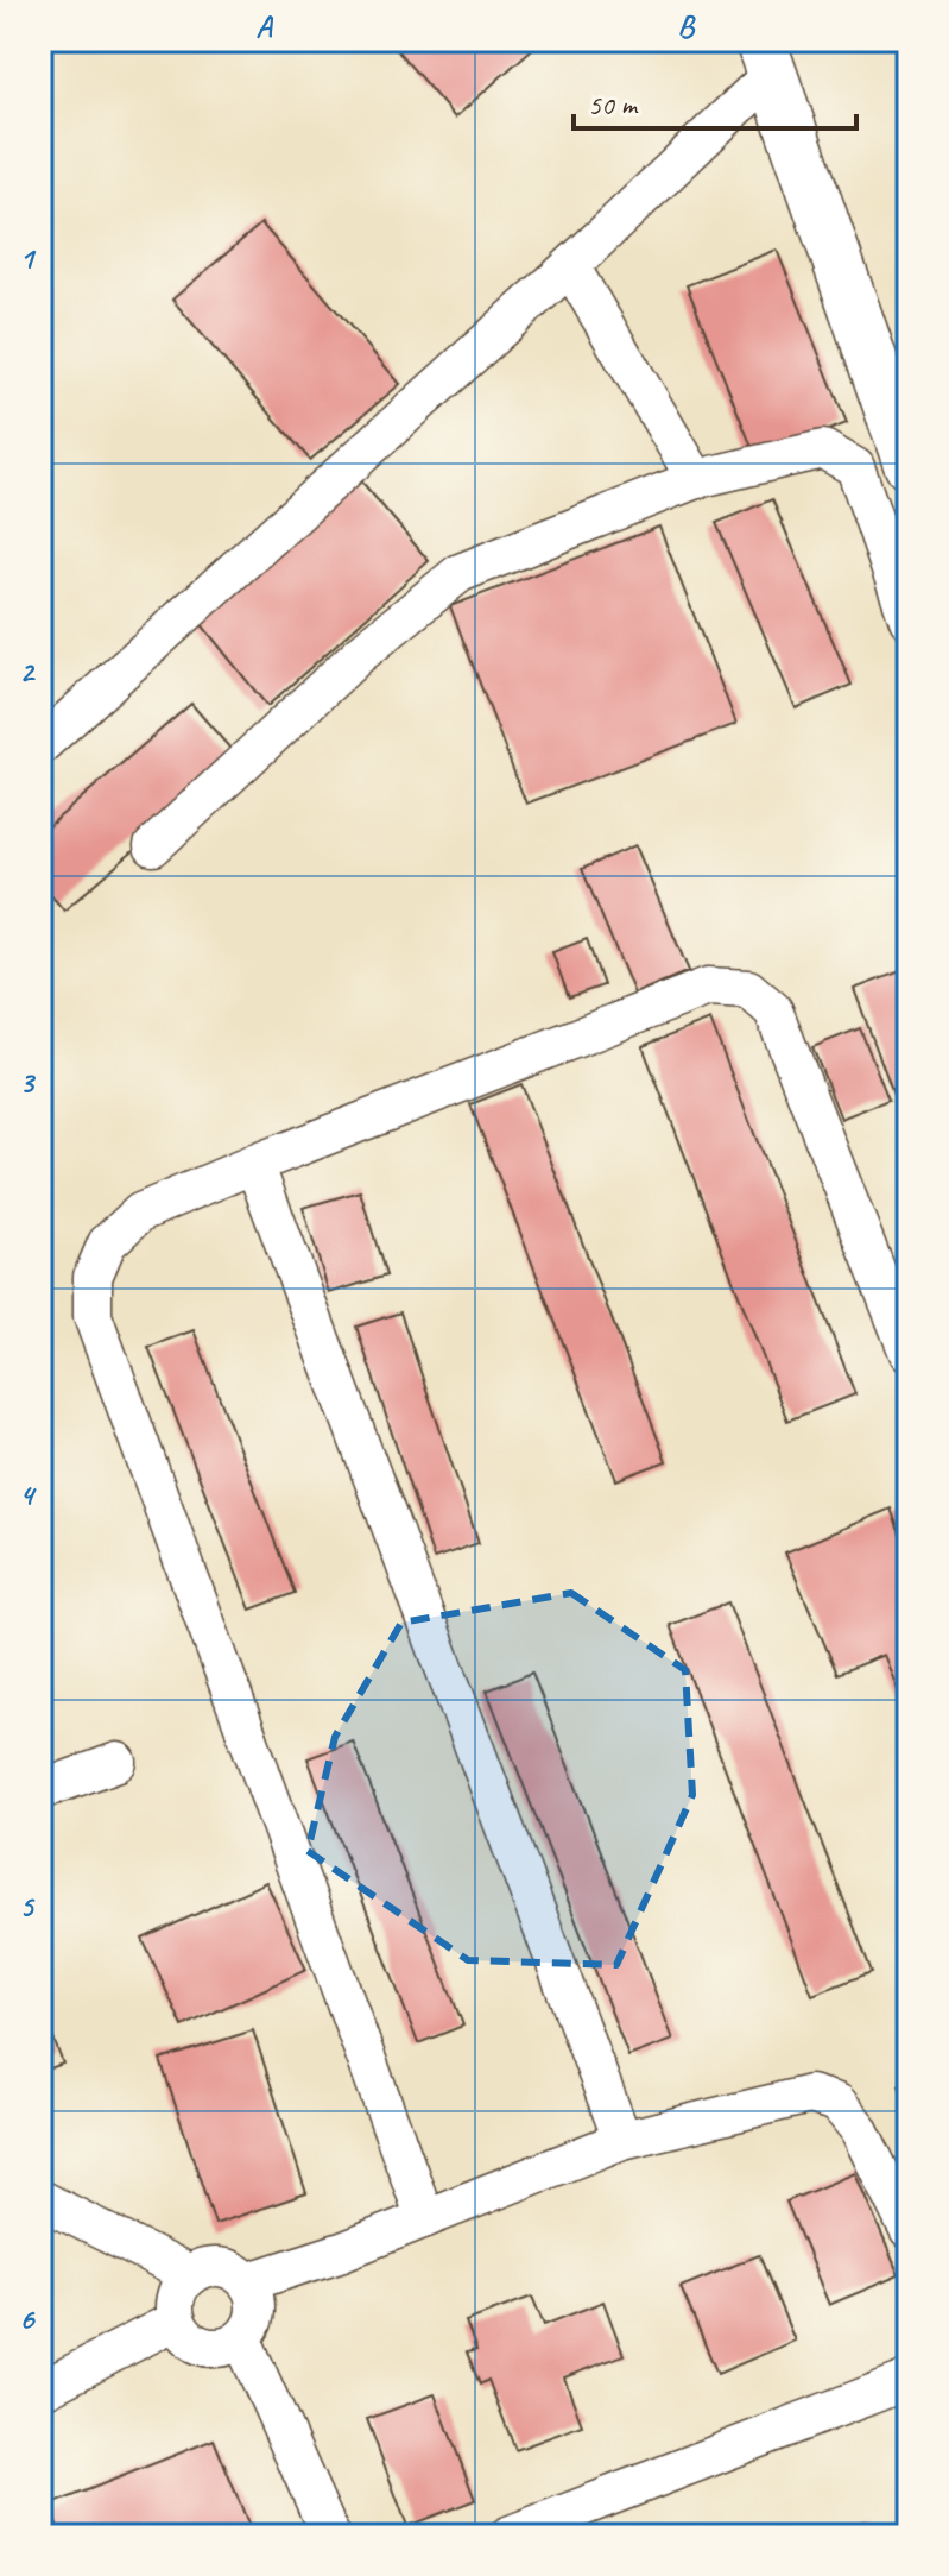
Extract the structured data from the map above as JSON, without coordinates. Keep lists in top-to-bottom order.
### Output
{
  "scale_bar": "50 m",
  "grid": {
    "columns": ["A", "B"],
    "rows": [
      "1",
      "2",
      "3",
      "4",
      "5",
      "6"
    ]
  }
}
